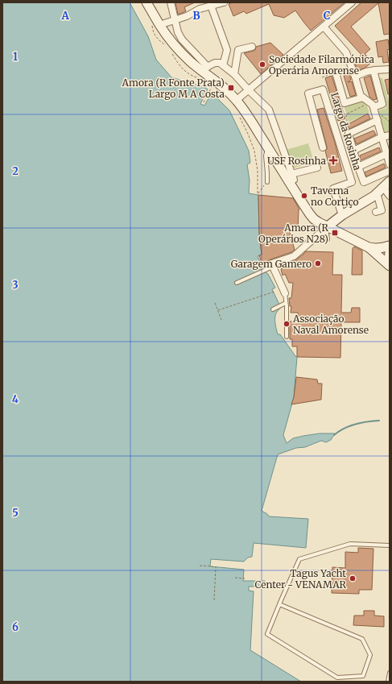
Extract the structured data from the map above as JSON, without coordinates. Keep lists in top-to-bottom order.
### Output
{
  "streets": {
    "street": ["Largo da Rosinha"]
  },
  "places": {
    "other": [
      "Sociedade Filarmónica Operária Amorense",
      "Taverna no Cortiço",
      "Garagem Gamero",
      "Associação Naval Amorense",
      "Tagus Yacht Center - VENAMAR"
    ],
    "transit": ["Amora (R Fonte Prata) Largo M A Costa", "Amora (R Operários N28)"],
    "health": ["USF Rosinha"]
  },
  "grid": {
    "columns": ["A", "B", "C"],
    "rows": [
      "1",
      "2",
      "3",
      "4",
      "5",
      "6"
    ]
  }
}
